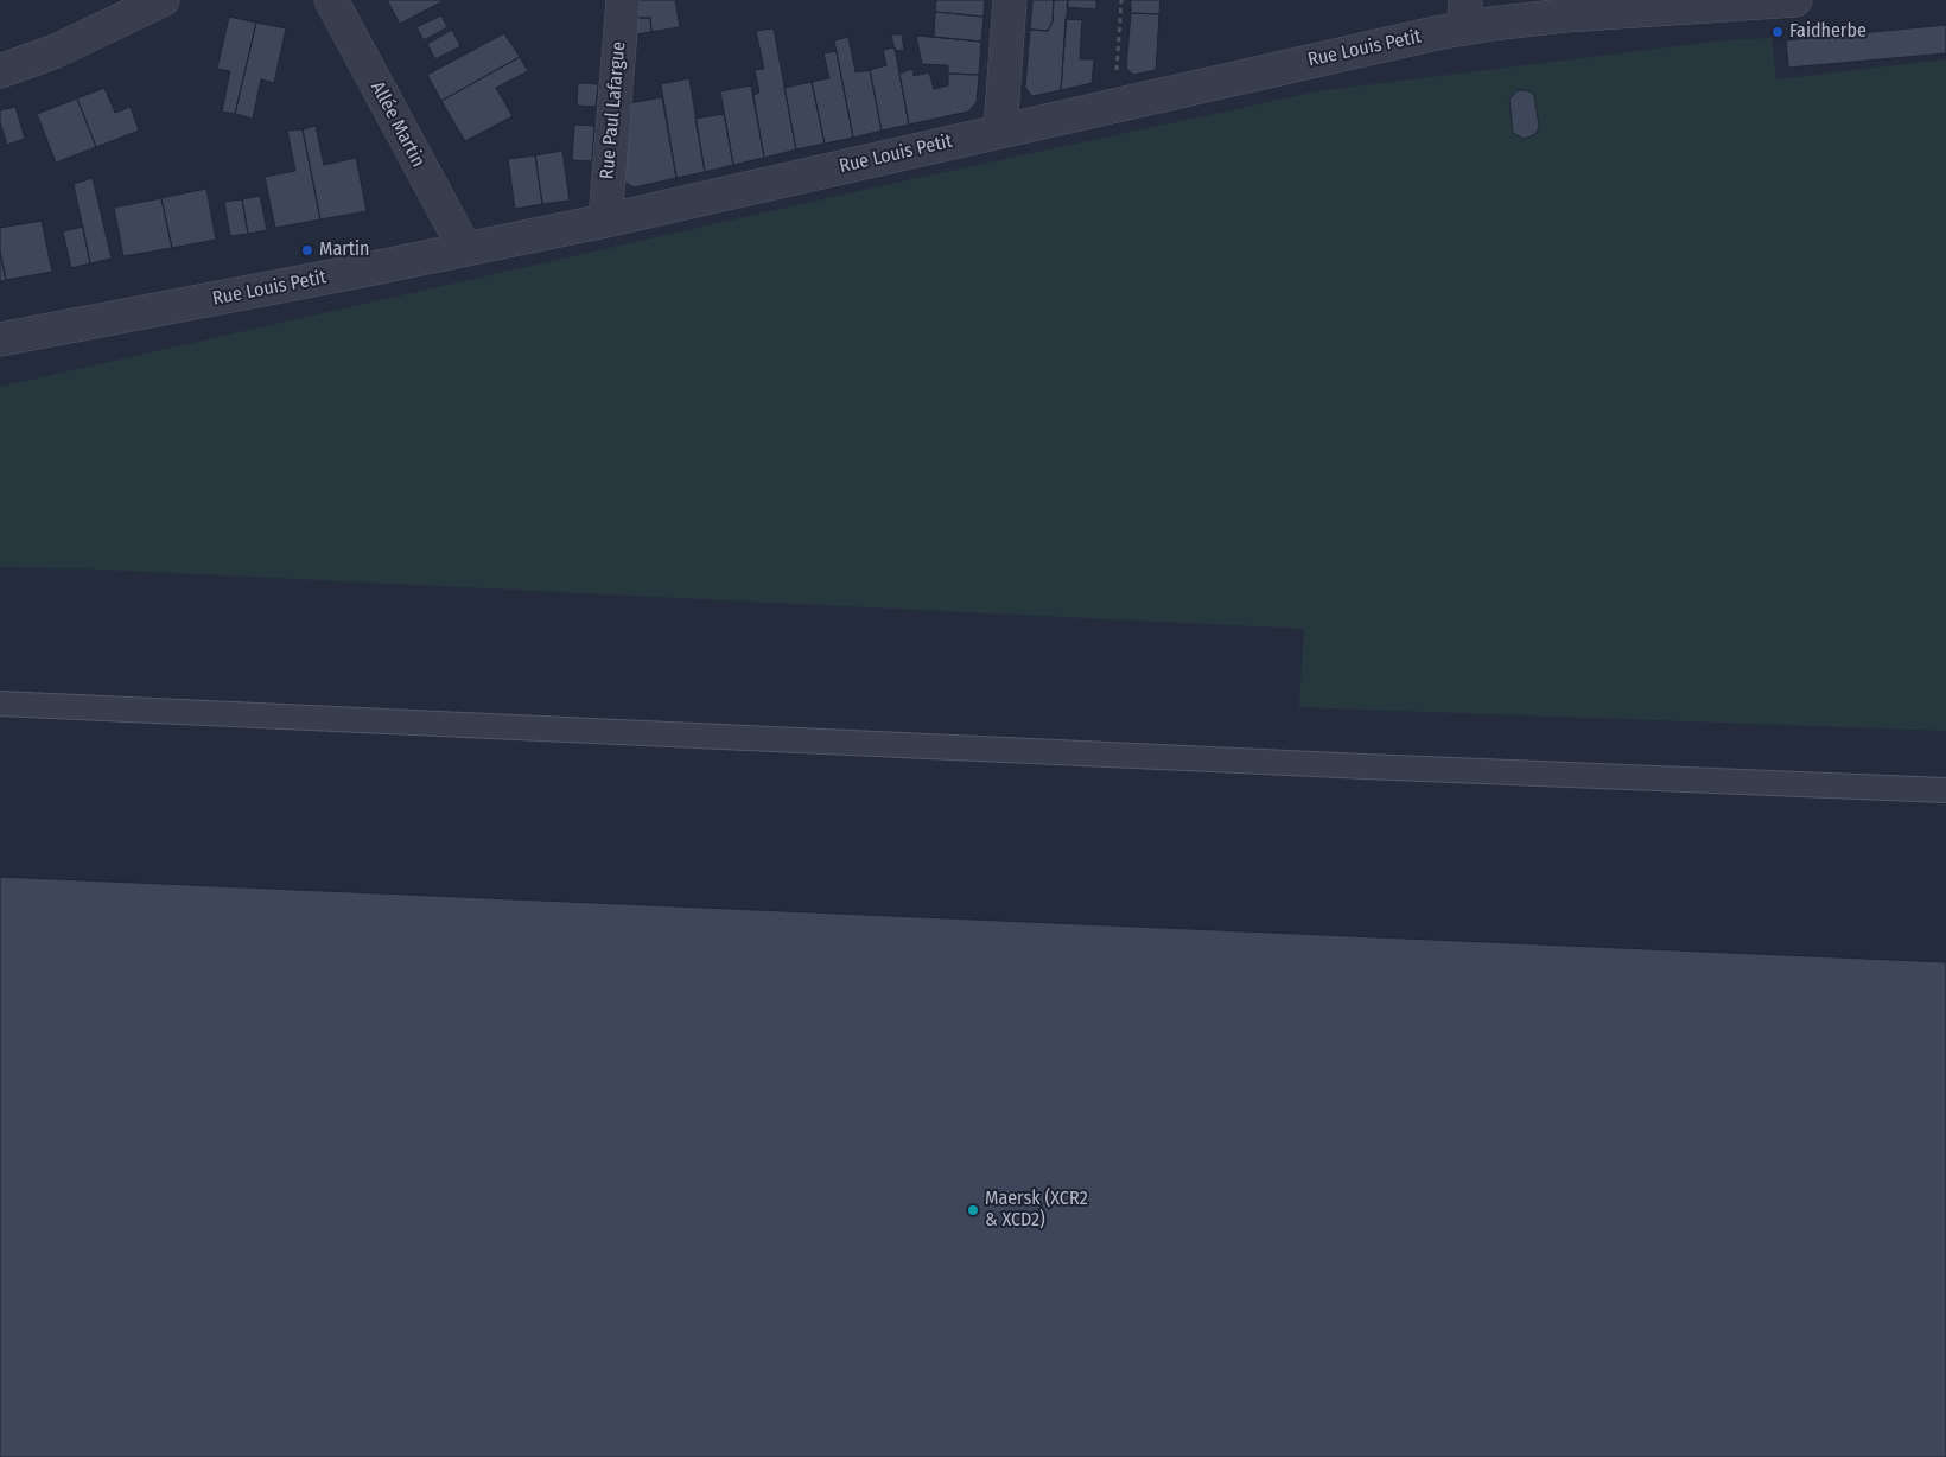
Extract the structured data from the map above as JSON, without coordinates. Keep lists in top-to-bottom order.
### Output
{
  "streets": {
    "street": ["Rue Louis Petit", "Rue Paul Lafargue", "Allée Martin"]
  },
  "crossings": [
    ["Rue Louis Petit", "Rue Paul Lafargue"],
    ["Rue Louis Petit", "Allée Martin"]
  ],
  "places": ["Faidherbe", "Martin", "Maersk (XCR2 & XCD2)"]
}
